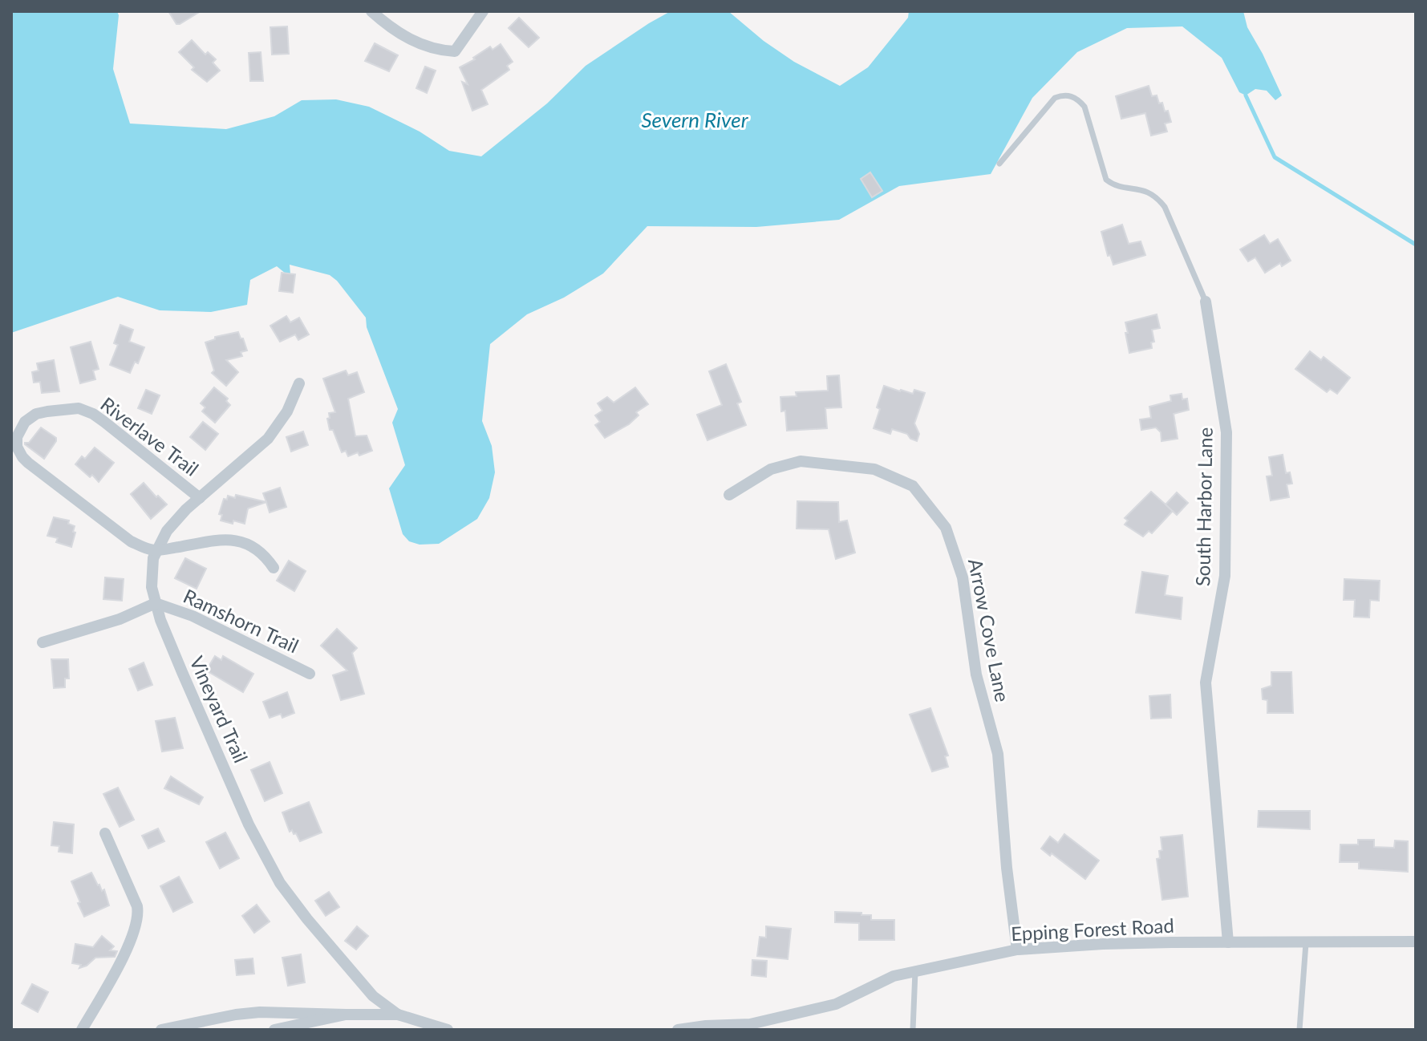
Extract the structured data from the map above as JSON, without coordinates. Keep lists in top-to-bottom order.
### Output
{
  "streets": {
    "street": [
      "Riverlave Trail",
      "South Harbor Lane",
      "Ramshorn Trail",
      "Arrow Cove Lane",
      "Vineyard Trail",
      "Epping Forest Road"
    ]
  },
  "crossings": [
    ["South Harbor Lane", "Epping Forest Road"],
    ["Ramshorn Trail", "Vineyard Trail"],
    ["Arrow Cove Lane", "Epping Forest Road"]
  ],
  "water": ["Severn River"]
}
